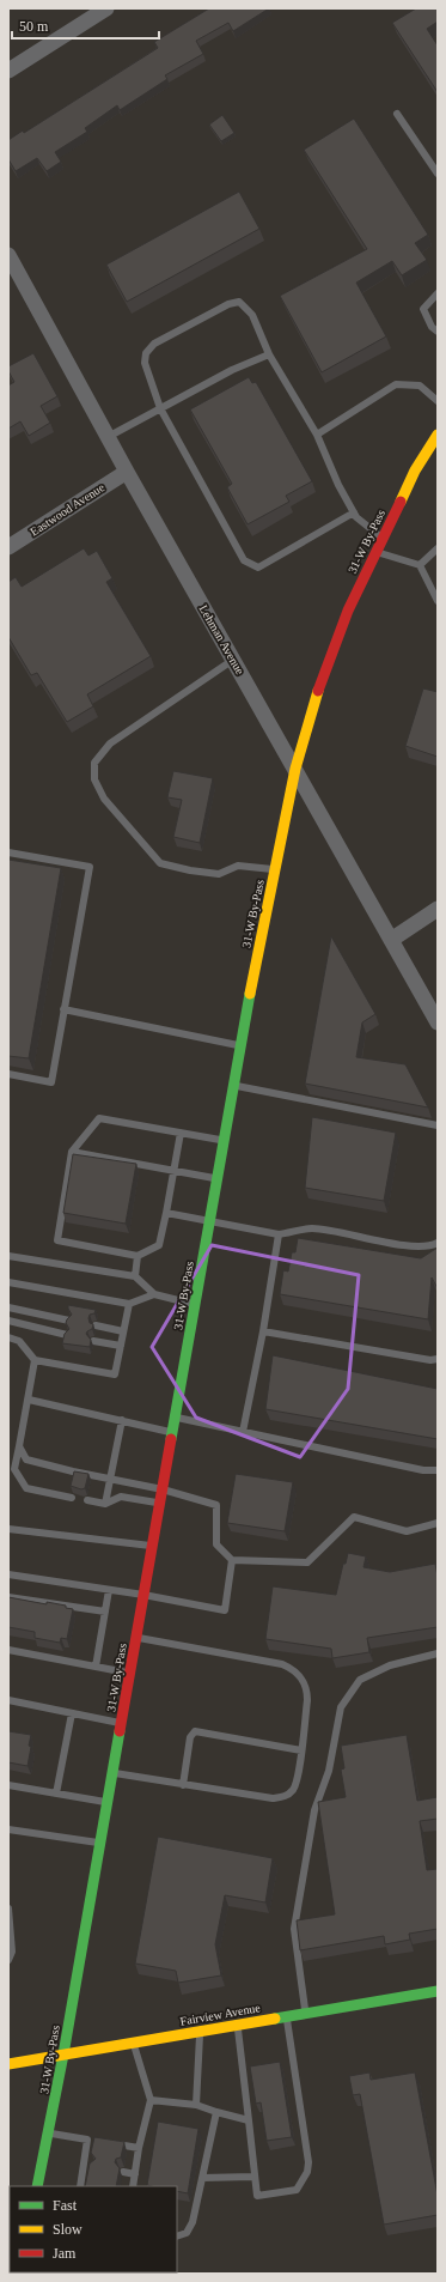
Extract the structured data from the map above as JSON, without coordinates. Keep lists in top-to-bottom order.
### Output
{
  "streets": {
    "main road": ["31-W By-Pass", "Fairview Avenue"],
    "street": ["Eastwood Avenue", "Lehman Avenue"]
  },
  "crossings": [
    ["Eastwood Avenue", "Lehman Avenue"],
    ["31-W By-Pass", "Lehman Avenue"],
    ["31-W By-Pass", "Fairview Avenue"]
  ],
  "legend": ["Fast", "Slow", "Jam"],
  "scale_bar": "50 m"
}
